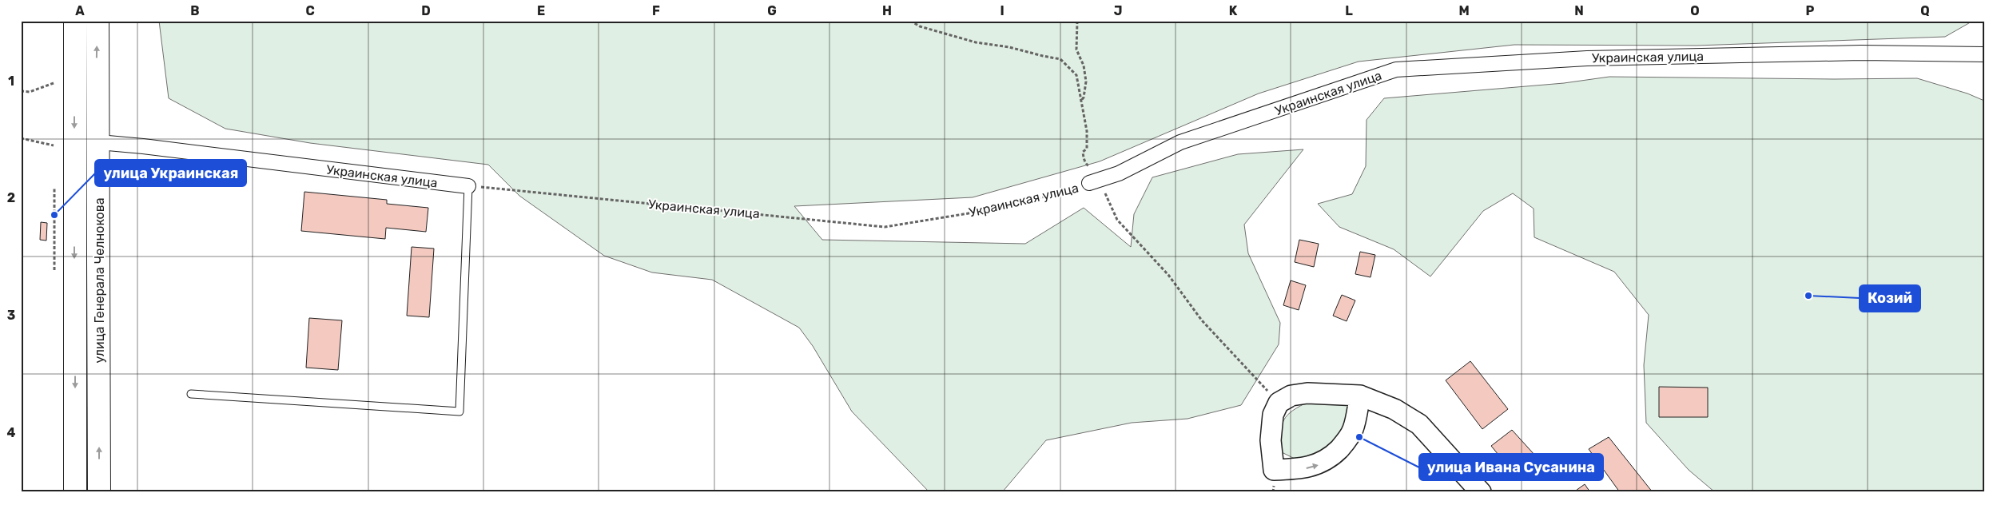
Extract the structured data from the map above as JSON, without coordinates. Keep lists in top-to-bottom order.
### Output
{
  "streets": {
    "main road": ["улица Генерала Челнокова"],
    "street": ["Украинская улица"]
  },
  "crossings": [
    ["Украинская улица", "улица Генерала Челнокова"]
  ],
  "places": ["улица Украинская", "Козий", "улица Ивана Сусанина"],
  "grid": {
    "columns": [
      "A",
      "B",
      "C",
      "D",
      "E",
      "F",
      "G",
      "H",
      "I",
      "J",
      "K",
      "L",
      "M",
      "N",
      "O",
      "P",
      "Q"
    ],
    "rows": [
      "1",
      "2",
      "3",
      "4"
    ]
  }
}
